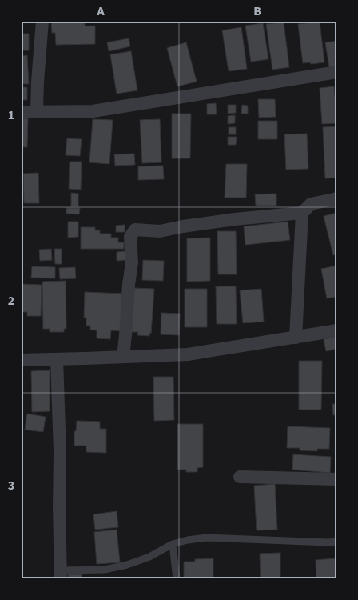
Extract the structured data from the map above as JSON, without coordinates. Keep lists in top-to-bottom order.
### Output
{
  "grid": {
    "columns": ["A", "B"],
    "rows": ["1", "2", "3"]
  }
}
